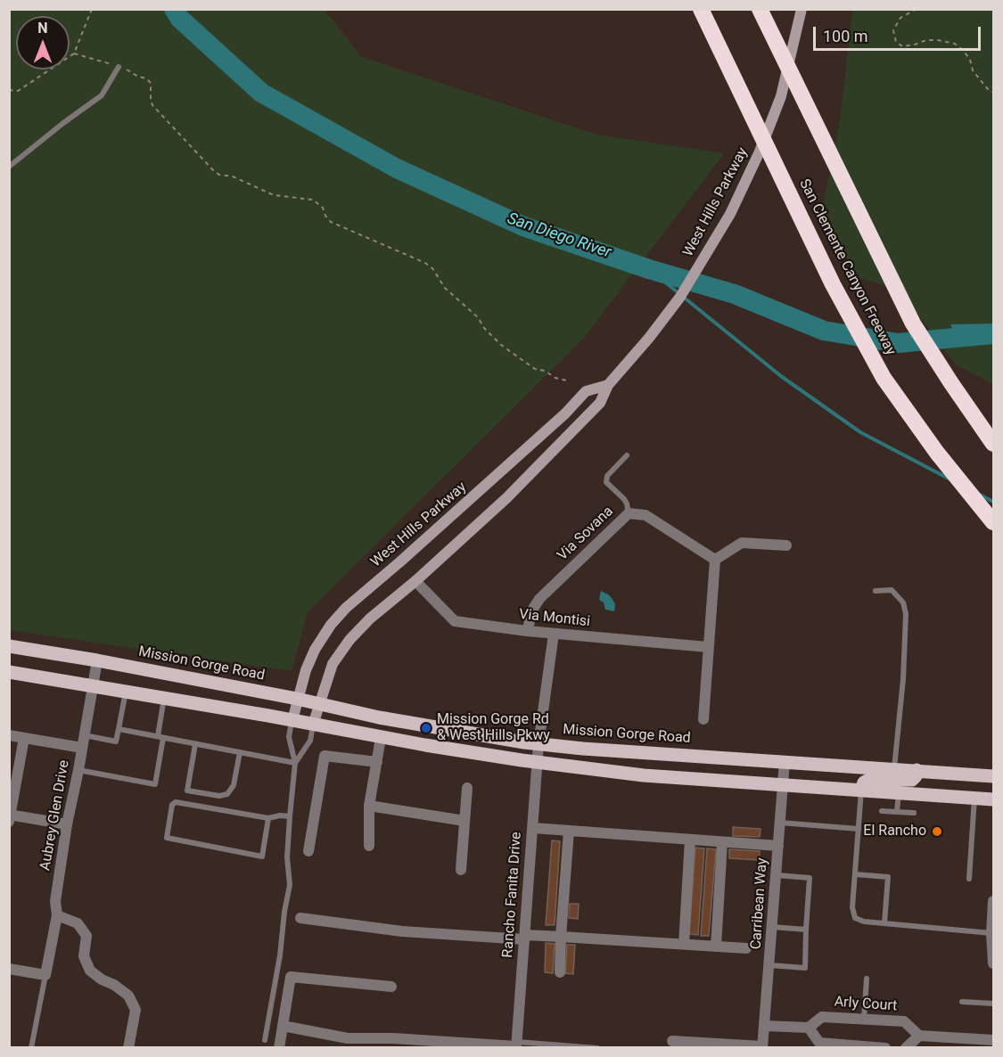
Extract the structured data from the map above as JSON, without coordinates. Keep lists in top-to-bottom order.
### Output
{
  "streets": {
    "highway": ["San Clemente Canyon Freeway"],
    "main road": ["West Hills Parkway", "Mission Gorge Road"],
    "street": [
      "Via Sovana",
      "Via Montisi",
      "Aubrey Glen Drive",
      "Rancho Fanita Drive",
      "Carribean Way",
      "Arly Court"
    ]
  },
  "crossings": [
    ["West Hills Parkway", "Via Montisi"],
    ["West Hills Parkway", "Mission Gorge Road"],
    ["Via Sovana", "Via Montisi"],
    ["Via Montisi", "Rancho Fanita Drive"],
    ["Mission Gorge Road", "Aubrey Glen Drive"],
    ["Mission Gorge Road", "Rancho Fanita Drive"],
    ["Mission Gorge Road", "Carribean Way"],
    ["Carribean Way", "Arly Court"]
  ],
  "water": ["San Diego River"],
  "places": ["Mission Gorge Rd & West Hills Pkwy", "El Rancho"],
  "scale_bar": "100 m",
  "north": "top"
}
